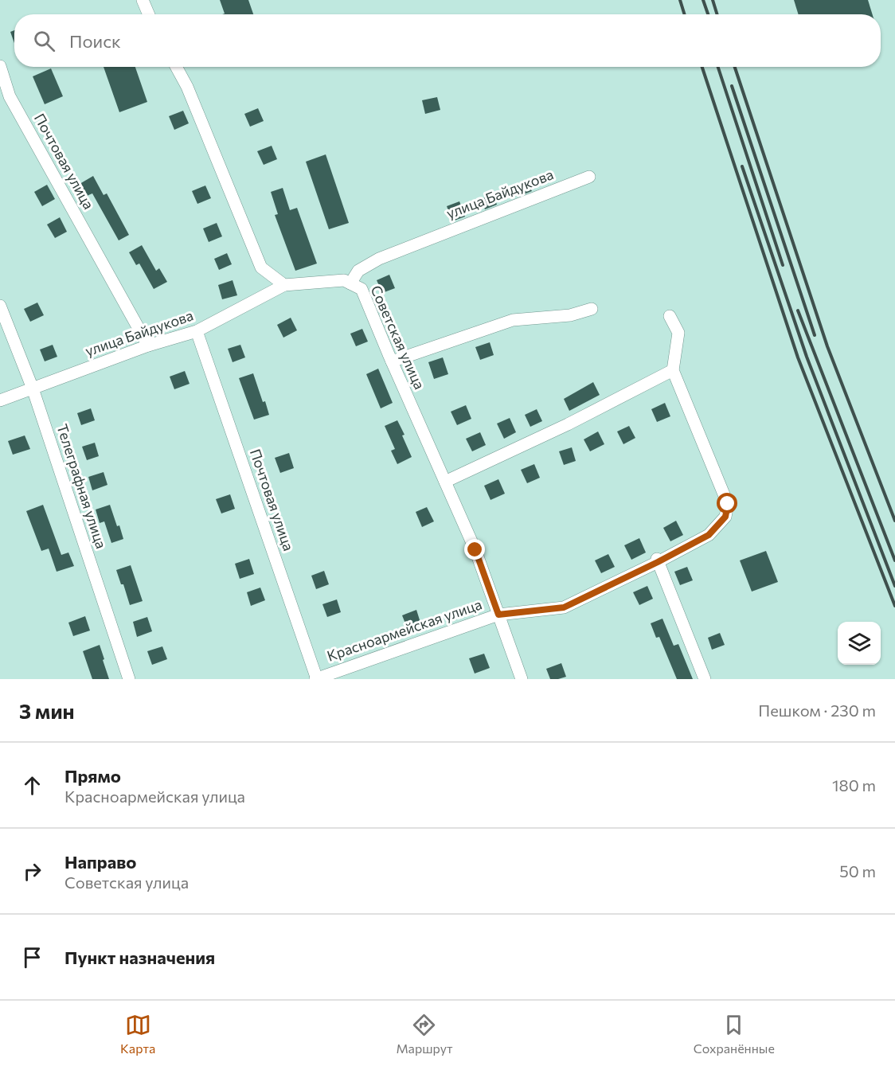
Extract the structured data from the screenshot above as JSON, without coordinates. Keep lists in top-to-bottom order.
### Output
{
  "streets": {
    "street": [
      "Почтовая улица",
      "улица Байдукова",
      "Советская улица",
      "Телеграфная улица",
      "Красноармейская улица"
    ]
  },
  "crossings": [
    ["Почтовая улица", "улица Байдукова"],
    ["Почтовая улица", "Красноармейская улица"],
    ["улица Байдукова", "Советская улица"],
    ["улица Байдукова", "Телеграфная улица"],
    ["Советская улица", "Красноармейская улица"]
  ],
  "page": {
    "search": "Поиск",
    "heading": ["3 мин", "Пешком · 230 m"],
    "list": [
      ["Прямо", "Красноармейская улица", "180 m"],
      ["Направо", "Советская улица", "50 m"],
      "Пункт назначения"
    ],
    "nav": ["Карта", "Маршрут", "Сохранённые"]
  }
}
